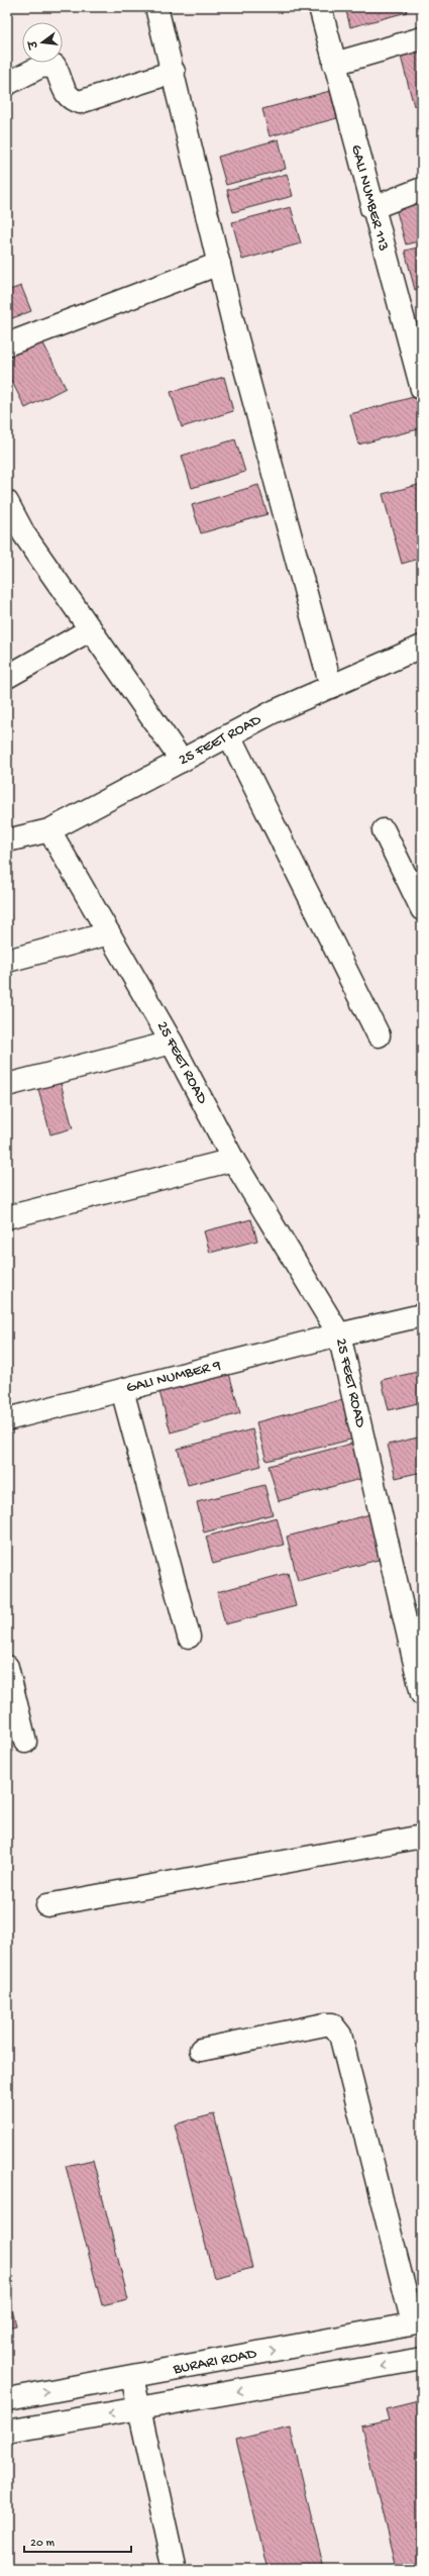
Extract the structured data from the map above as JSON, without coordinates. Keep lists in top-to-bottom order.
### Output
{
  "streets": {
    "street": [
      "GALI NUMBER 113",
      "25 FEET ROAD",
      "GALI NUMBER 9",
      "BURARI ROAD"
    ]
  },
  "crossings": [
    ["25 FEET ROAD", "GALI NUMBER 9"]
  ],
  "scale_bar": "20 m",
  "north": "left"
}
